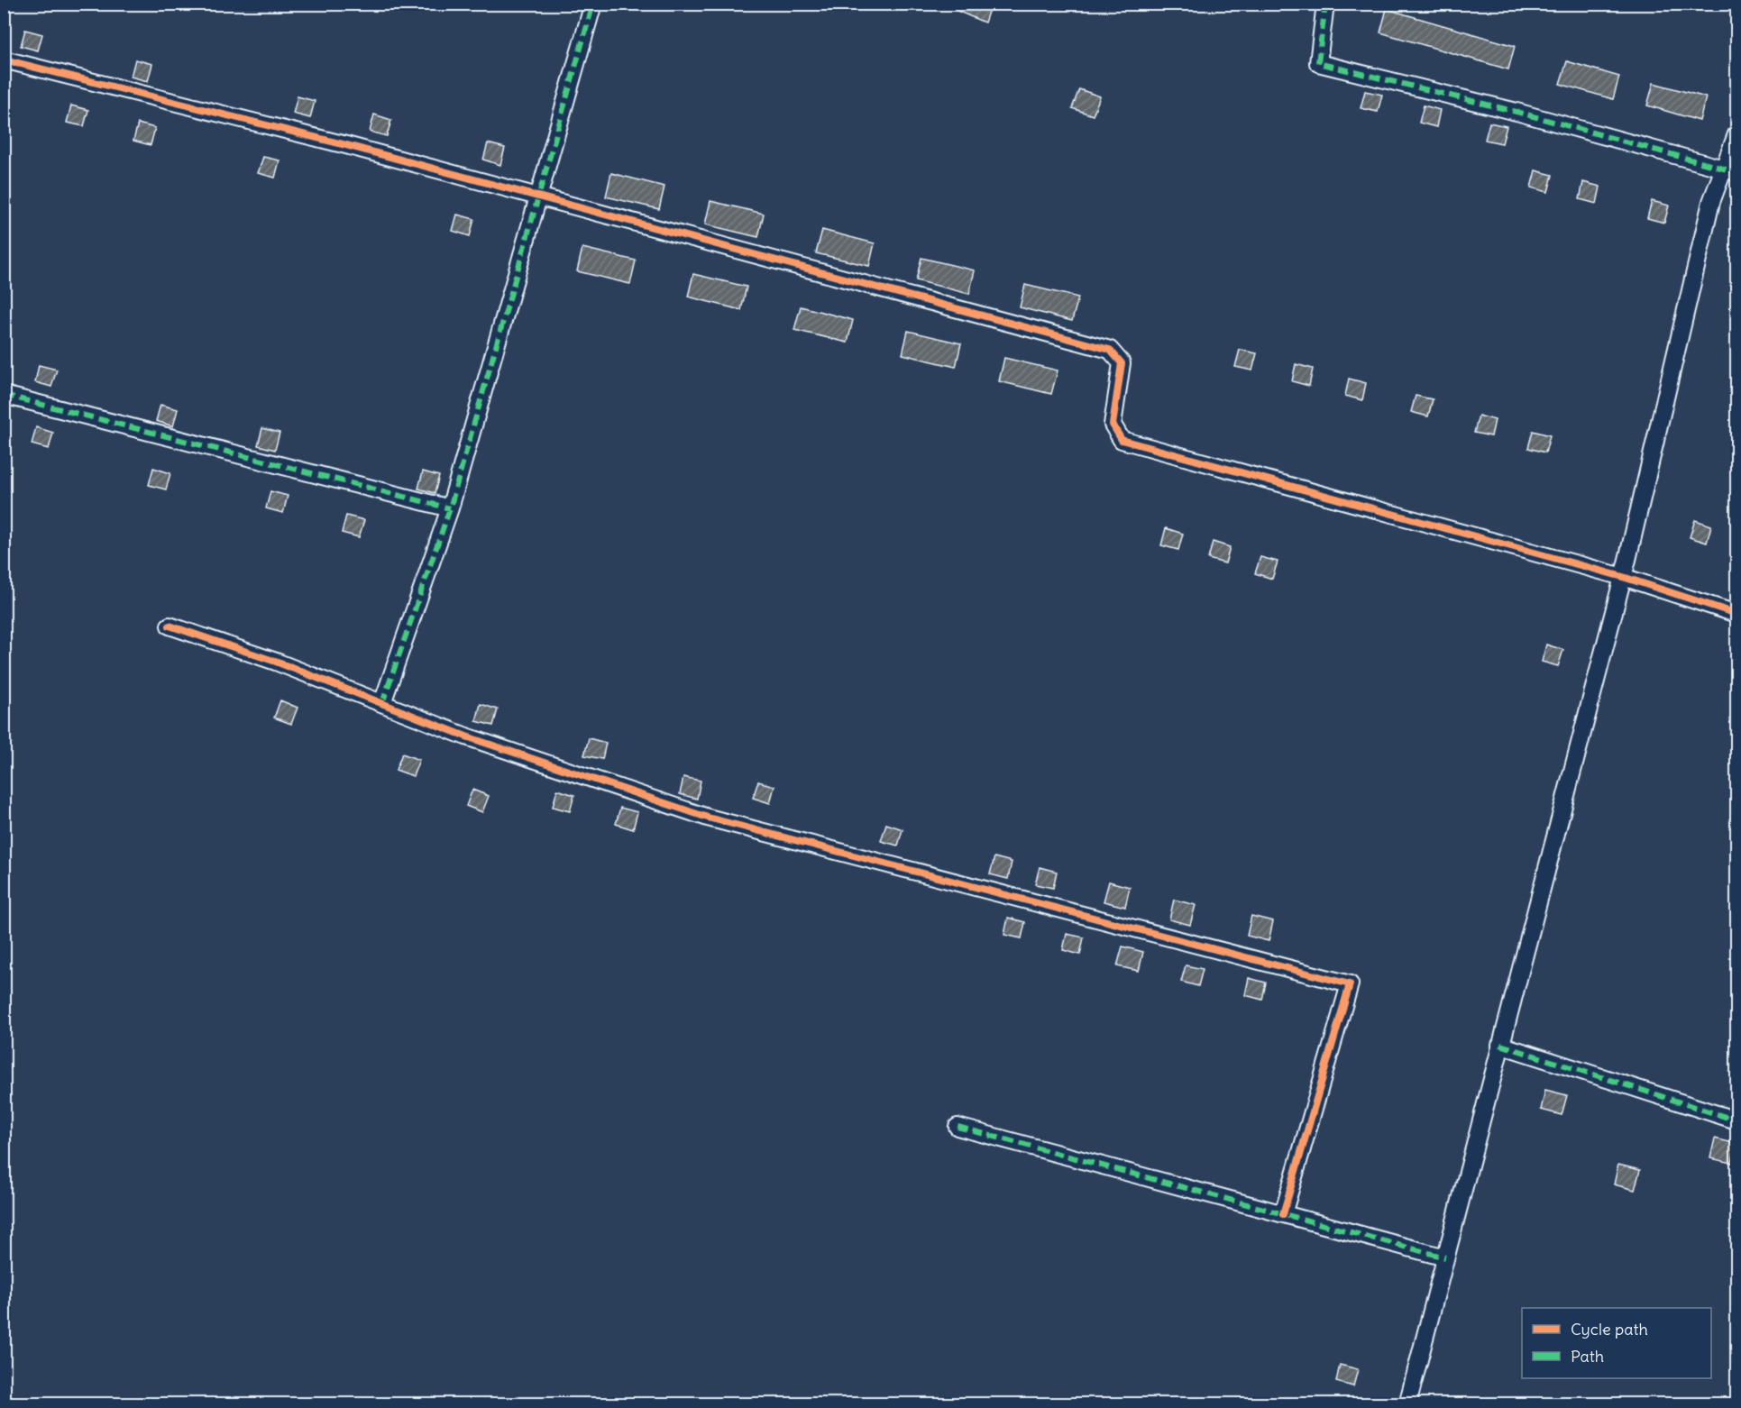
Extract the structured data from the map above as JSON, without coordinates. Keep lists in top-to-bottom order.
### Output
{
  "legend": ["Cycle path", "Path"]
}
